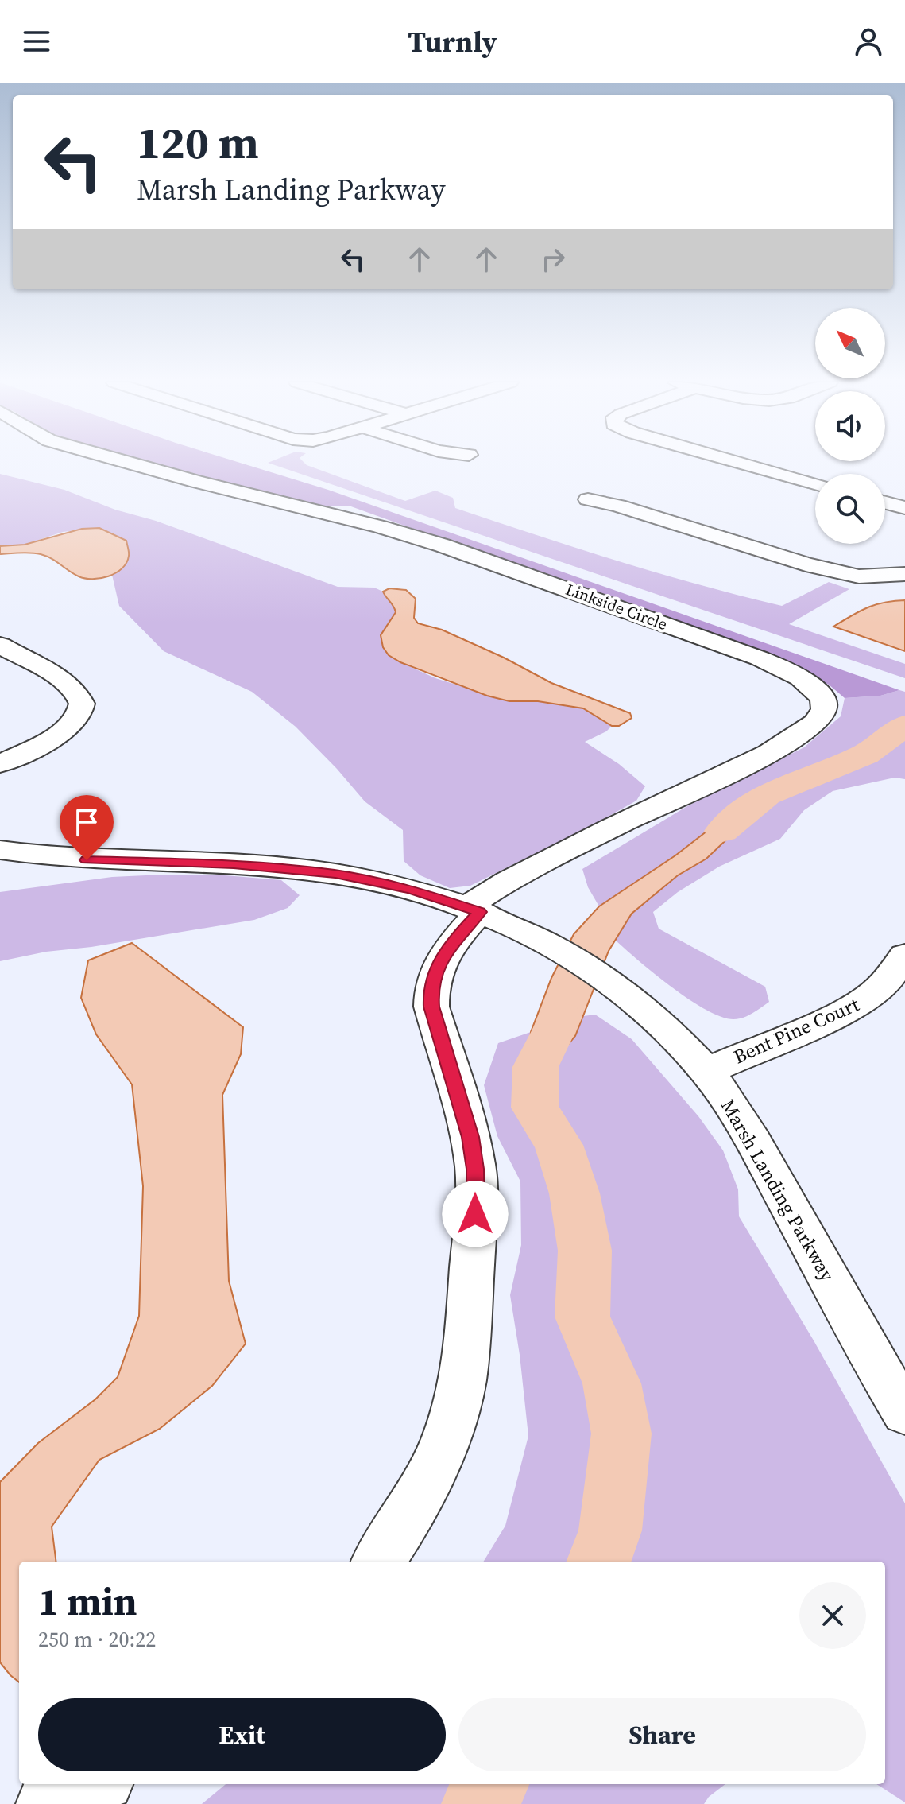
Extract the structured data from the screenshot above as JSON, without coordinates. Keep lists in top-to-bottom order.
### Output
{
  "streets": {
    "street": ["Linkside Circle", "Bent Pine Court", "Marsh Landing Parkway"]
  },
  "crossings": [
    ["Linkside Circle", "Marsh Landing Parkway"],
    ["Bent Pine Court", "Marsh Landing Parkway"]
  ],
  "north": "top left",
  "page": {
    "header": "Turnly",
    "turn": ["120 m", "Marsh Landing Parkway"],
    "heading": ["1 min", "250 m · 20:22"],
    "buttons": ["Exit", "Share"]
  }
}
